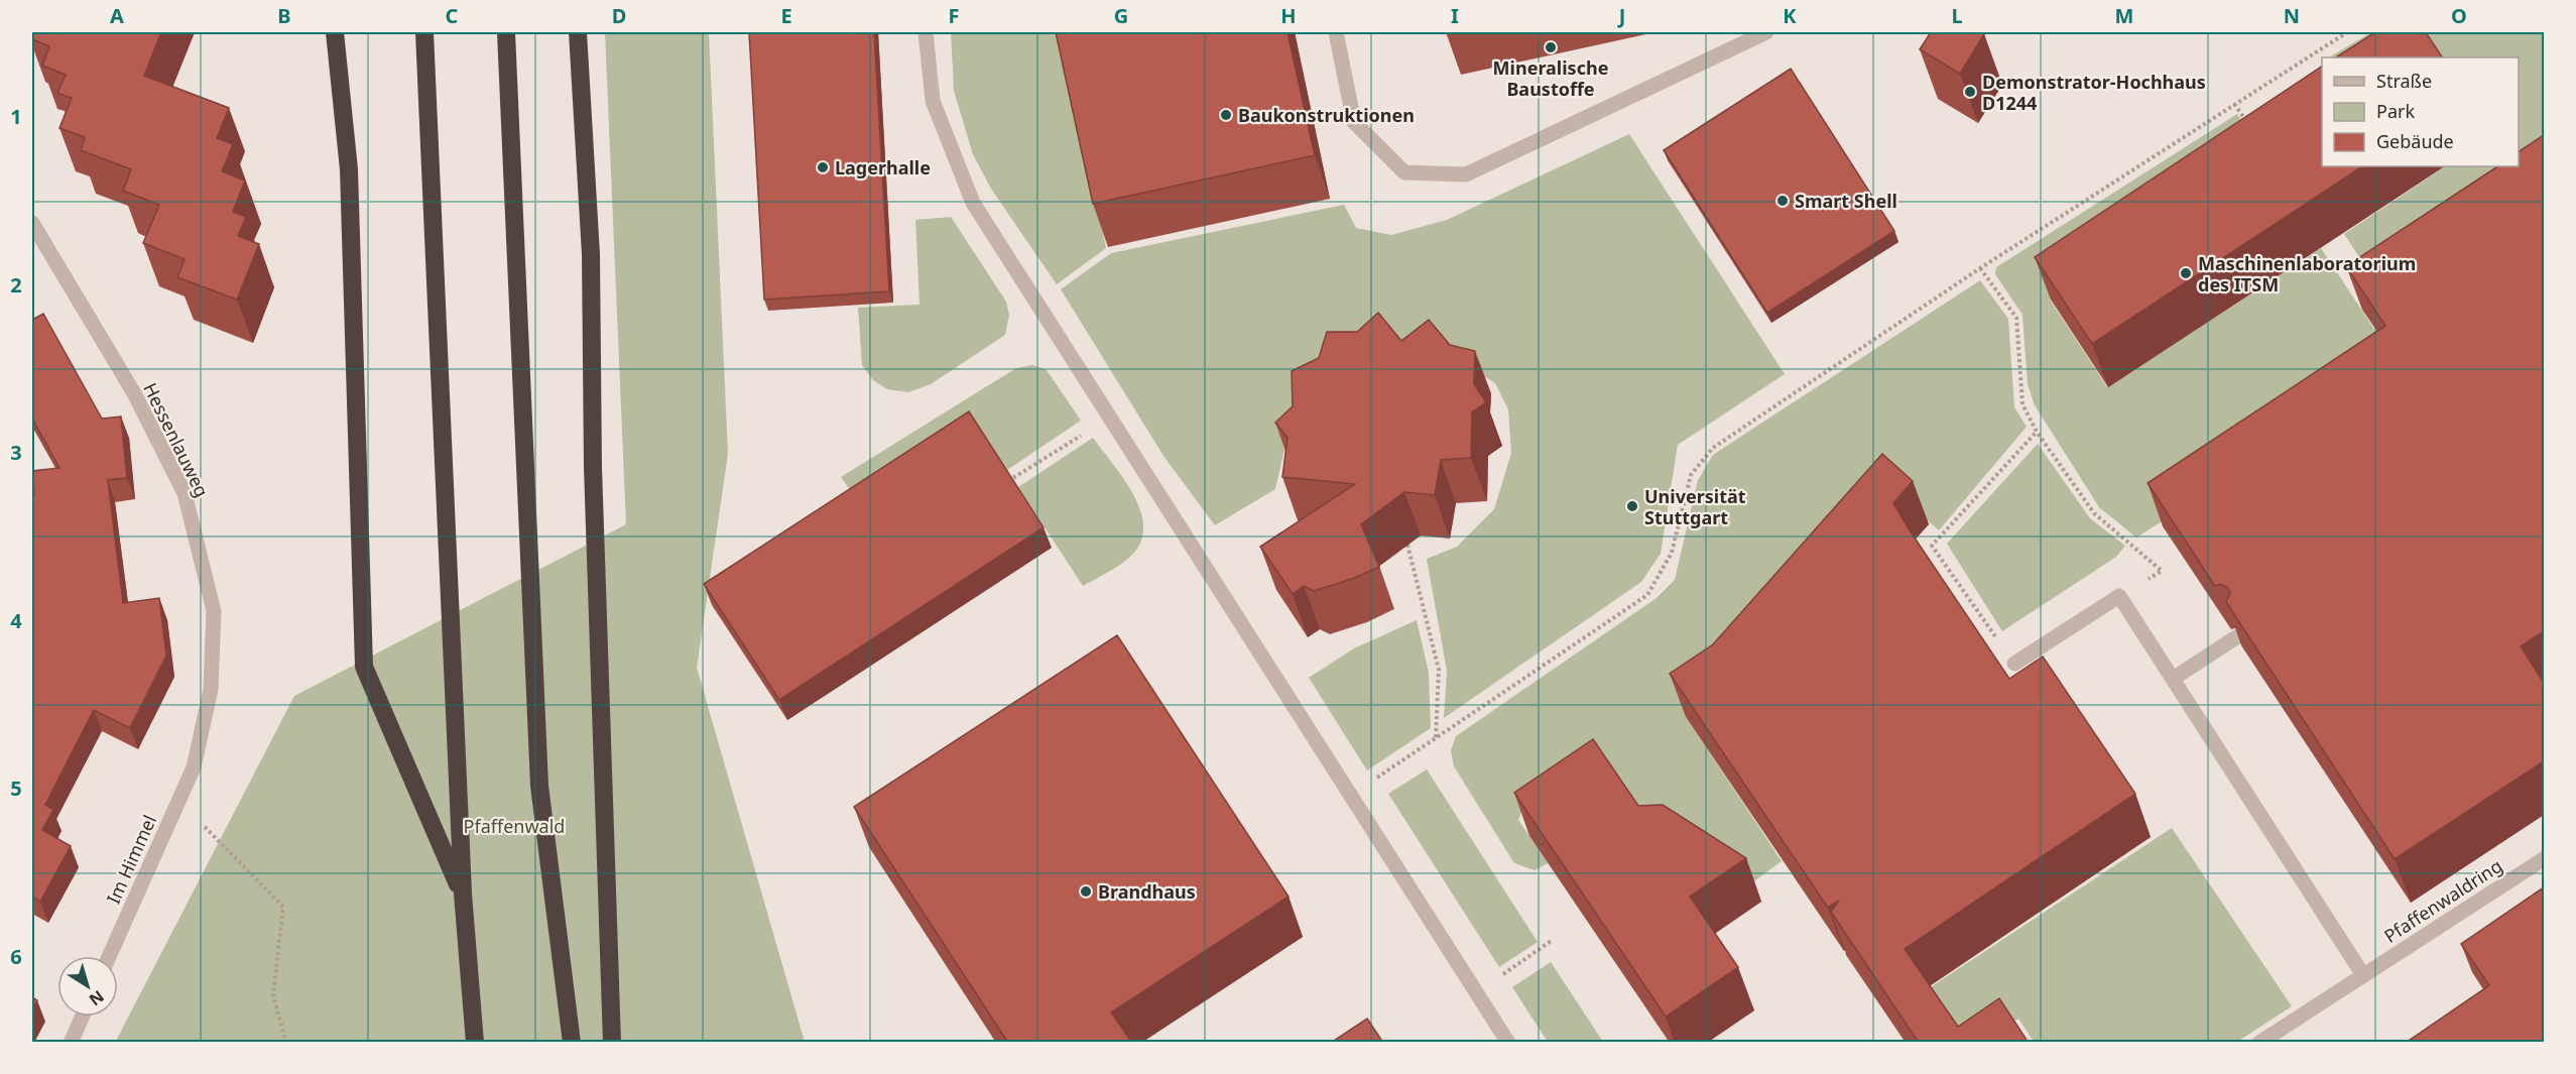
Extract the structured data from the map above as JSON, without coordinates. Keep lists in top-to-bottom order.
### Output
{
  "streets": {
    "street": ["Hessenlauweg", "Im Himmel", "Pfaffenwaldring"]
  },
  "crossings": [
    ["Hessenlauweg", "Im Himmel"]
  ],
  "parks": ["Pfaffenwald"],
  "places": [
    "Mineralische Baustoffe",
    "Demonstrator-Hochhaus D1244",
    "Baukonstruktionen",
    "Lagerhalle",
    "Smart Shell",
    "Maschinenlaboratorium des ITSM",
    "Universität Stuttgart",
    "Brandhaus"
  ],
  "legend": ["Straße", "Park", "Gebäude"],
  "north": "bottom right",
  "grid": {
    "columns": [
      "A",
      "B",
      "C",
      "D",
      "E",
      "F",
      "G",
      "H",
      "I",
      "J",
      "K",
      "L",
      "M",
      "N",
      "O"
    ],
    "rows": [
      "1",
      "2",
      "3",
      "4",
      "5",
      "6"
    ]
  }
}
